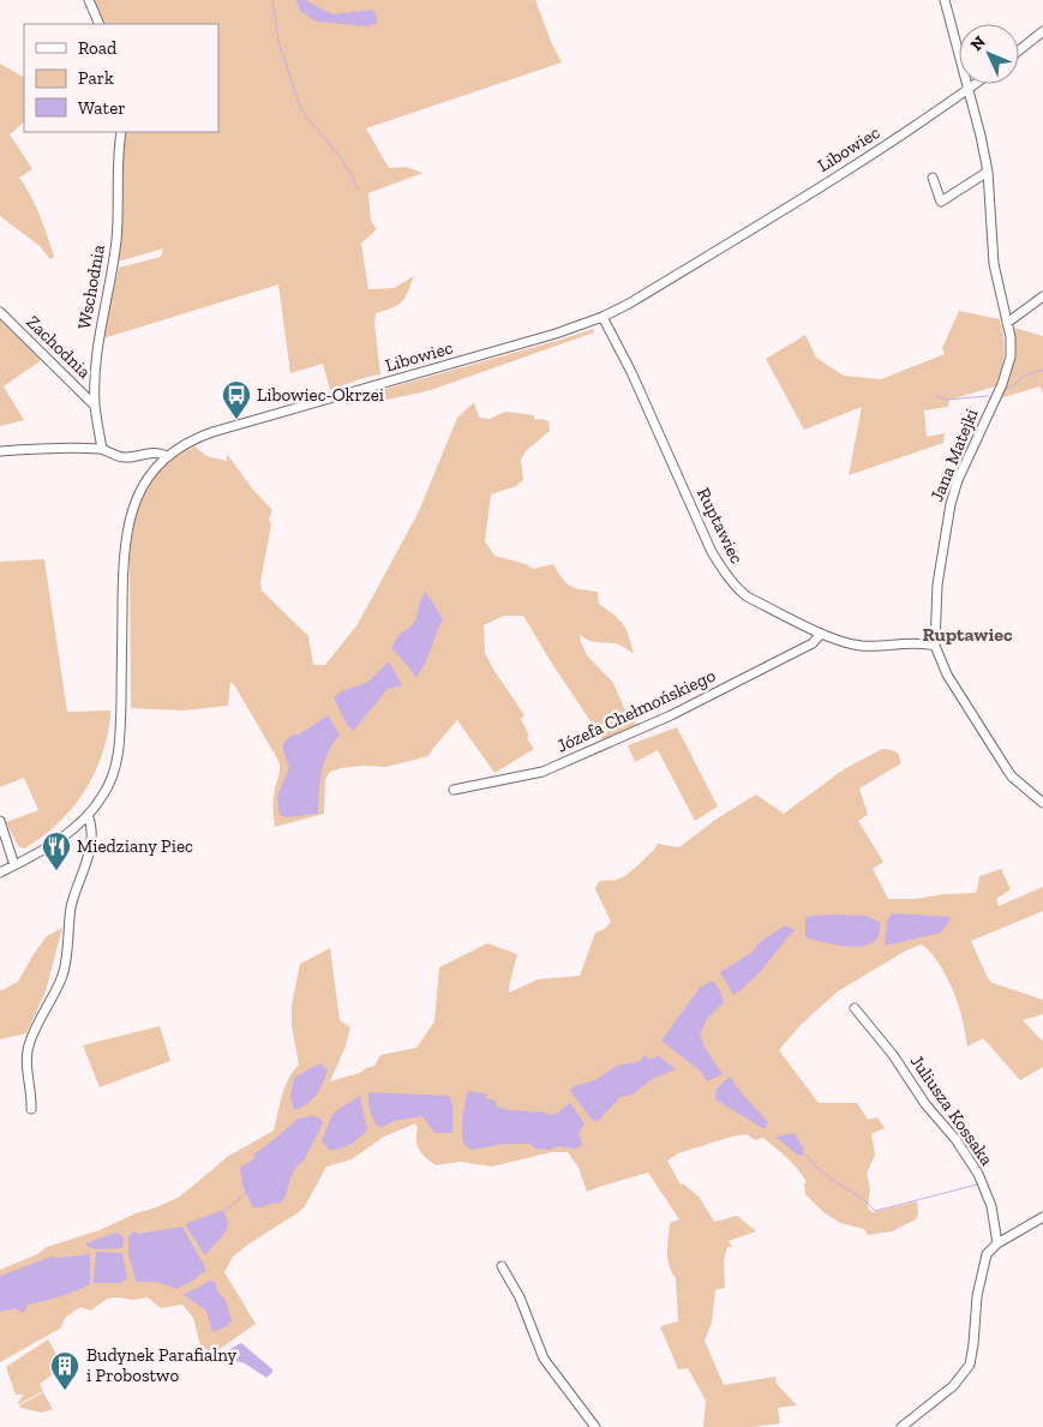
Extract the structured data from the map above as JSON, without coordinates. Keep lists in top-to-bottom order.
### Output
{
  "streets": {
    "street": [
      "Libowiec",
      "Wschodnia",
      "Zachodnia",
      "Jana Matejki",
      "Ruptawiec",
      "Józefa Chełmońskiego",
      "Juliusza Kossaka"
    ]
  },
  "crossings": [
    ["Libowiec", "Jana Matejki"],
    ["Libowiec", "Ruptawiec"],
    ["Wschodnia", "Zachodnia"],
    ["Jana Matejki", "Ruptawiec"],
    ["Ruptawiec", "Józefa Chełmońskiego"]
  ],
  "districts": ["Ruptawiec"],
  "places": {
    "bus stop": ["Libowiec-Okrzei"],
    "restaurant": ["Miedziany Piec"],
    "building": ["Budynek Parafialny i Probostwo"]
  },
  "legend": ["Road", "Park", "Water"],
  "north": "top left"
}
